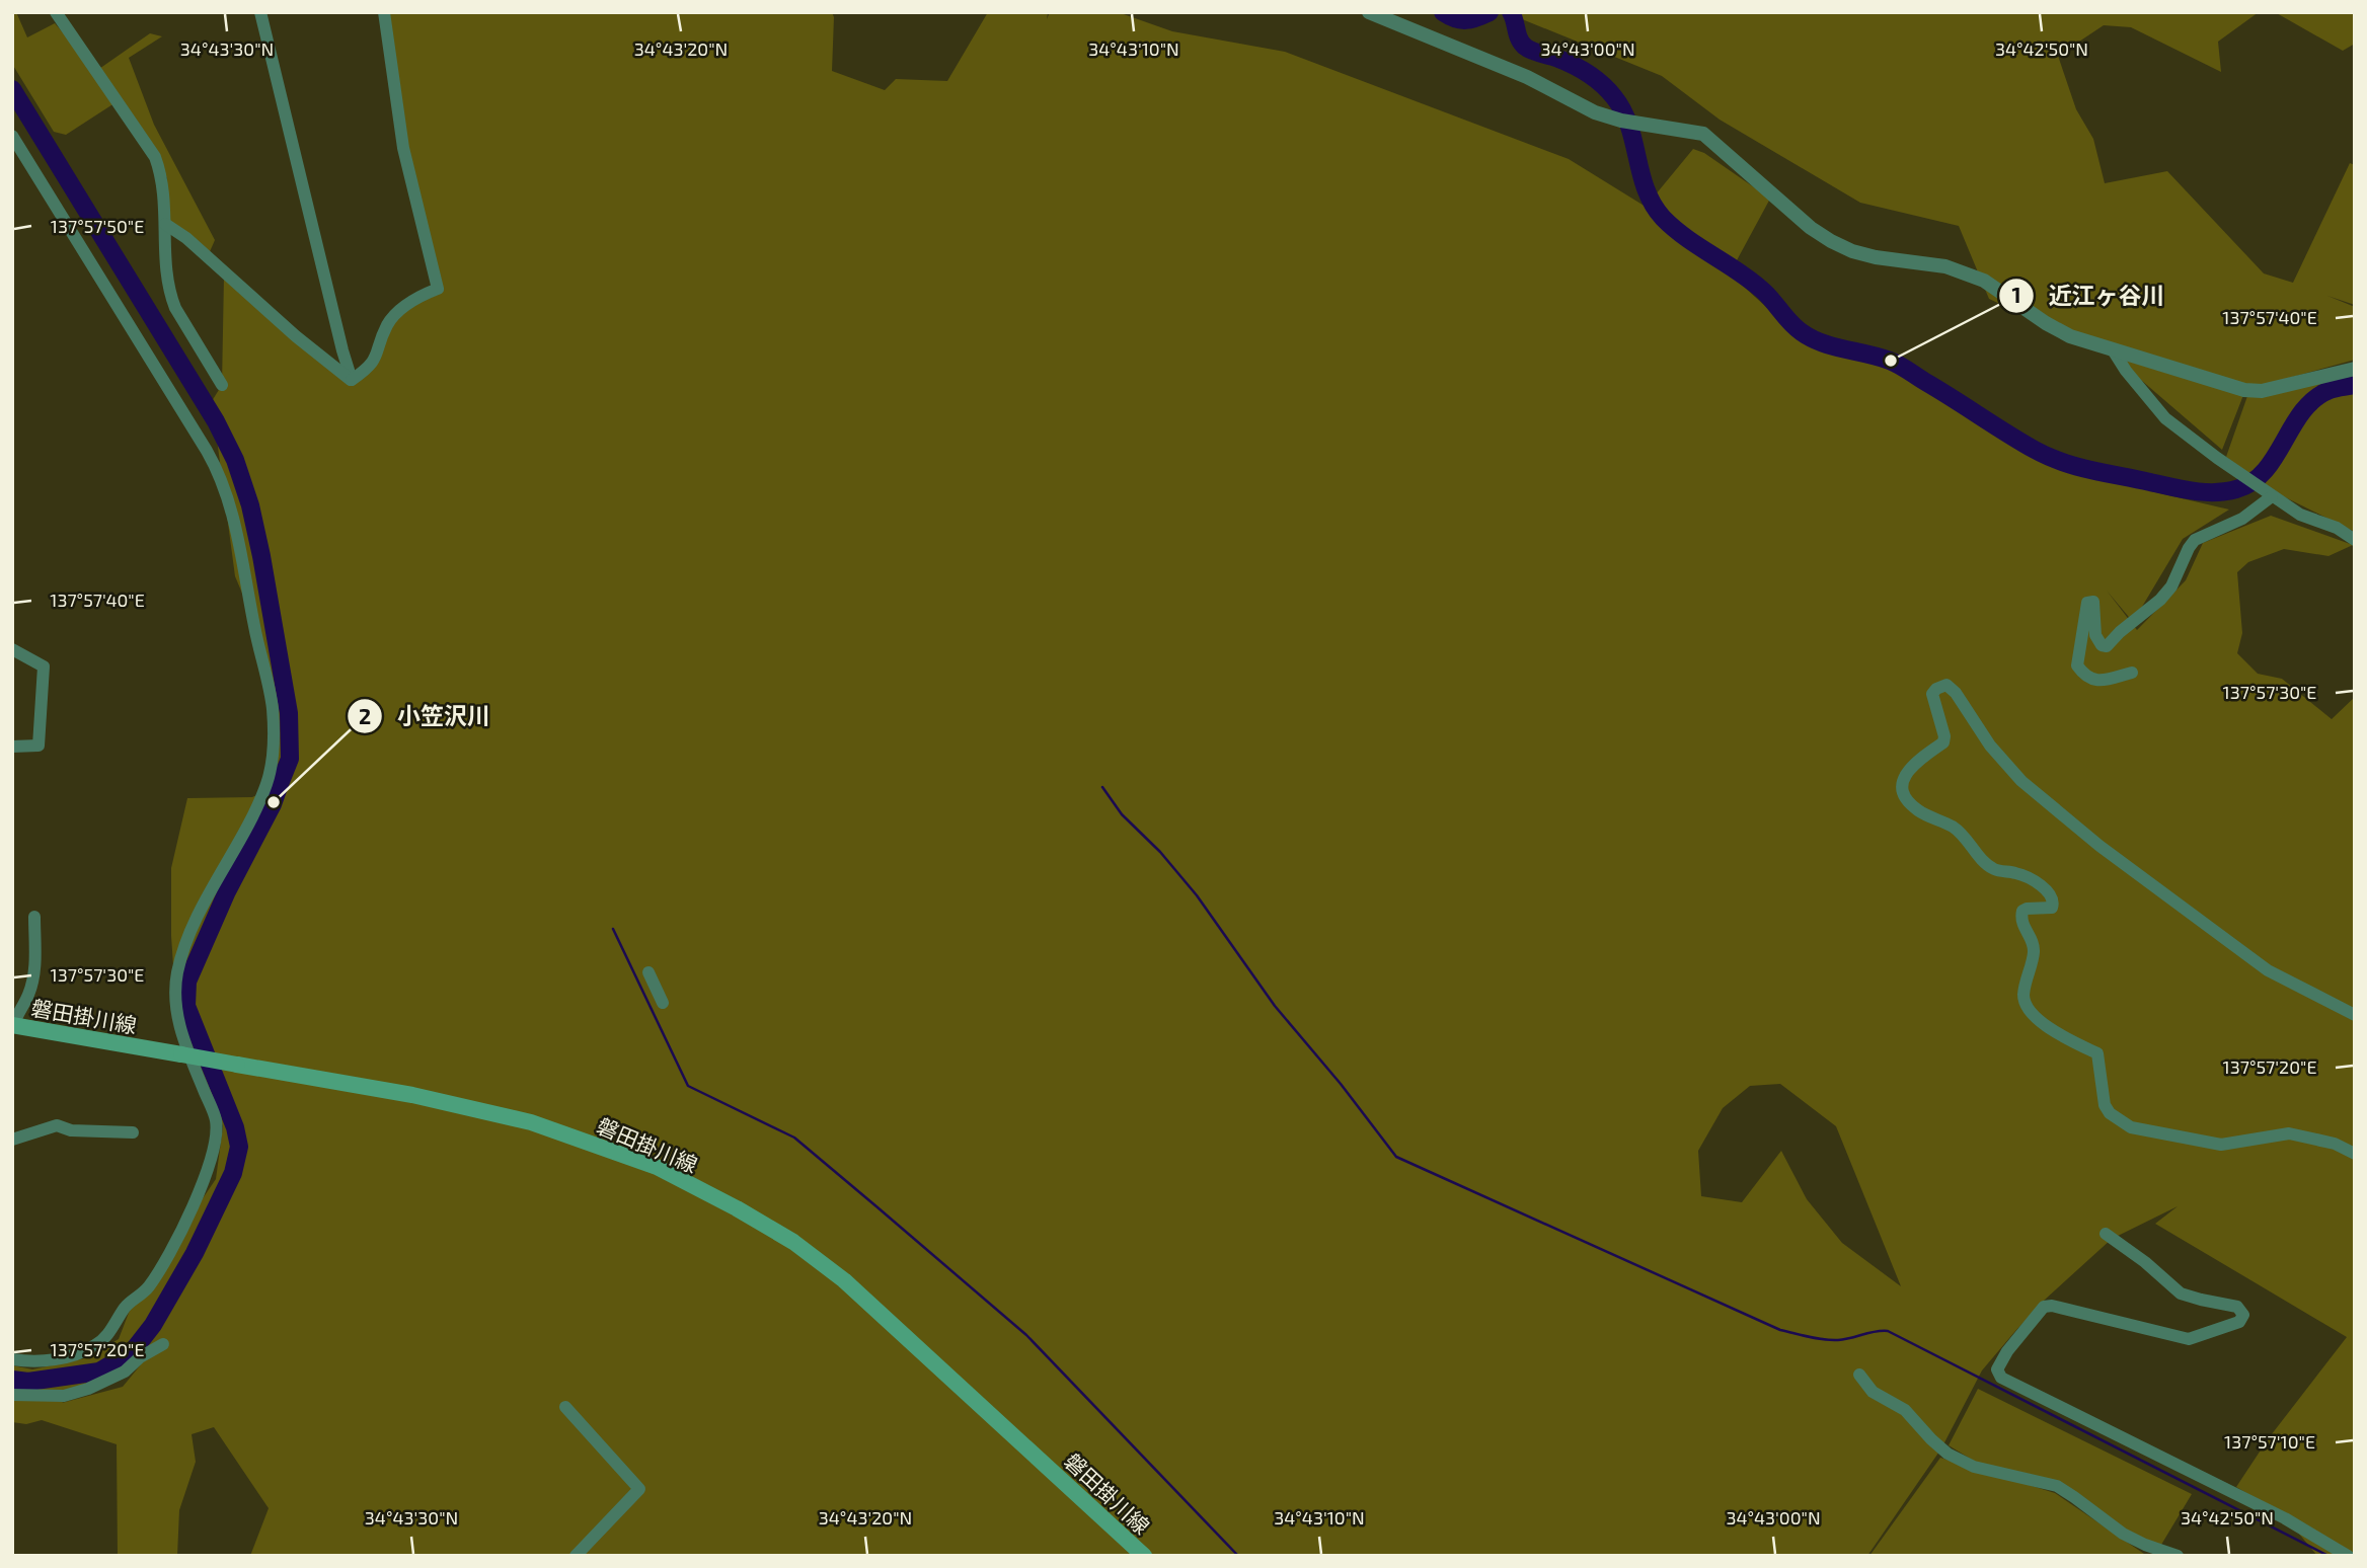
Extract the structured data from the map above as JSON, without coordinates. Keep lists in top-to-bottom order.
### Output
{
  "streets": {
    "main road": ["磐田掛川線"]
  },
  "places": ["近江ヶ谷川", "小笠沢川"],
  "coordinates": [
    "34°43'30\"N",
    "34°43'20\"N",
    "34°43'10\"N",
    "34°43'00\"N",
    "34°42'50\"N",
    "137°57'50\"E",
    "137°57'40\"E",
    "137°57'30\"E",
    "137°57'20\"E",
    "137°57'10\"E"
  ]
}
